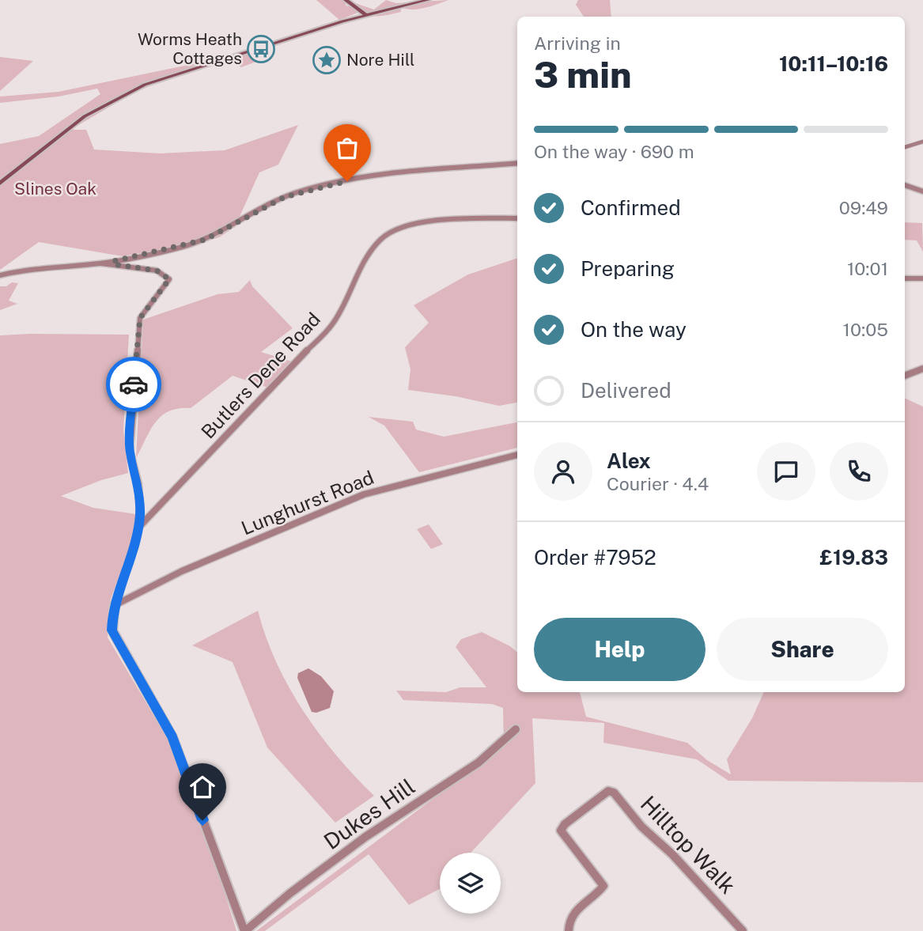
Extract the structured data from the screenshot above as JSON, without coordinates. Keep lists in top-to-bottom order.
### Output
{
  "streets": {
    "street": [
      "Butlers Dene Road",
      "Lunghurst Road",
      "Dukes Hill",
      "Hilltop Walk"
    ]
  },
  "parks": ["Slines Oak"],
  "places": {
    "bus stop": ["Worms Heath Cottages"],
    "place": ["Nore Hill"]
  },
  "page": {
    "heading": ["3 min", "Arriving in", "10:11–10:16"],
    "panel": [
      "Alex",
      "Courier · 4.4",
      "Order #7952",
      "£19.83"
    ],
    "bar": "On the way · 690 m",
    "list": [
      ["Confirmed", "09:49"],
      ["Preparing", "10:01"],
      ["On the way", "10:05"],
      "Delivered"
    ],
    "buttons": ["Help", "Share"]
  }
}
